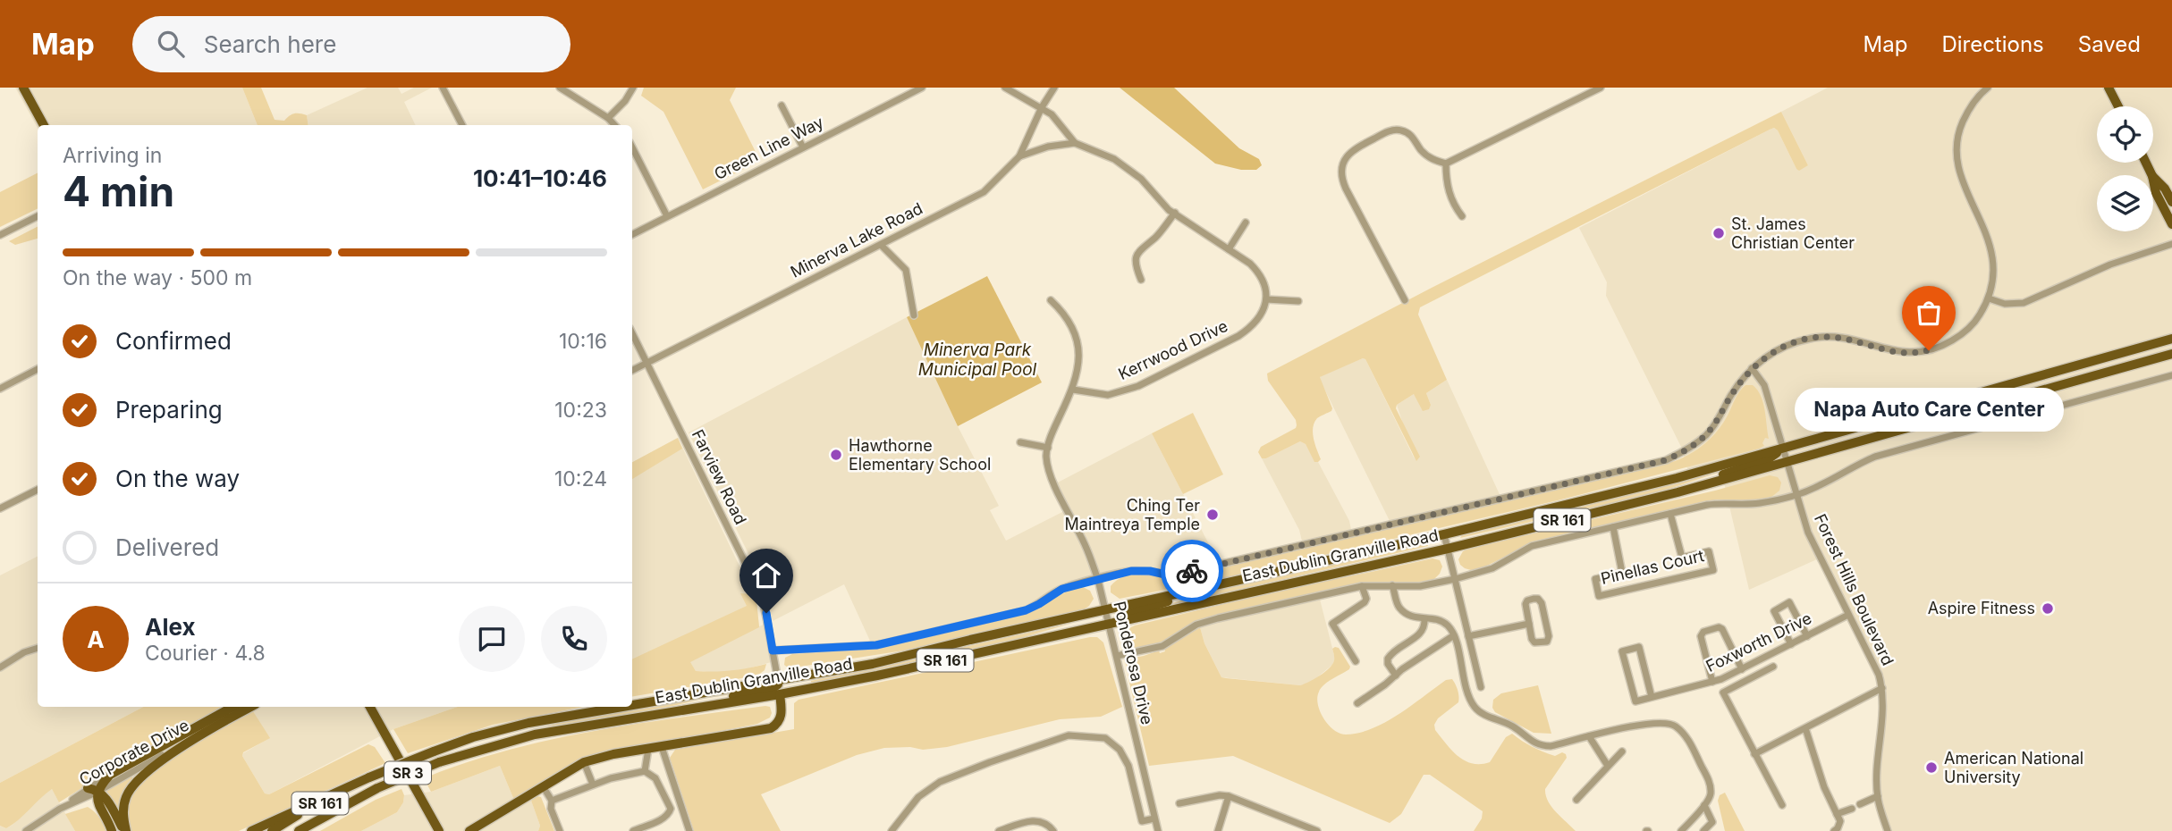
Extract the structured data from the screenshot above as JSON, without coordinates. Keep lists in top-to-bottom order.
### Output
{
  "streets": {
    "main road": [
      "SR 161",
      "East Dublin Granville Road",
      "Corporate Drive",
      "SR 3"
    ],
    "street": [
      "Green Line Way",
      "Minerva Lake Road",
      "Kerrwood Drive",
      "Farview Road",
      "Pinellas Court",
      "Forest Hills Boulevard",
      "Foxworth Drive",
      "Ponderosa Drive"
    ]
  },
  "crossings": [
    ["Minerva Lake Road", "Farview Road"],
    ["Kerrwood Drive", "Ponderosa Drive"],
    ["Farview Road", "East Dublin Granville Road"],
    ["East Dublin Granville Road", "Forest Hills Boulevard"],
    ["East Dublin Granville Road", "Ponderosa Drive"],
    ["Forest Hills Boulevard", "Foxworth Drive"]
  ],
  "water": ["Minerva Park Municipal Pool"],
  "places": [
    "St. James Christian Center",
    "Napa Auto Care Center",
    "Hawthorne Elementary School",
    "Ching Ter Maintreya Temple",
    "Aspire Fitness",
    "American National University"
  ],
  "page": {
    "header": "Map",
    "search": "Search here",
    "nav": ["Map", "Directions", "Saved"],
    "heading": ["4 min", "Arriving in", "10:41–10:46"],
    "panel": ["Alex", "Courier · 4.8"],
    "bar": "On the way · 500 m",
    "list": [
      ["Confirmed", "10:16"],
      ["Preparing", "10:23"],
      ["On the way", "10:24"],
      "Delivered"
    ],
    "bubble": "Napa Auto Care Center",
    "round": "A"
  }
}
